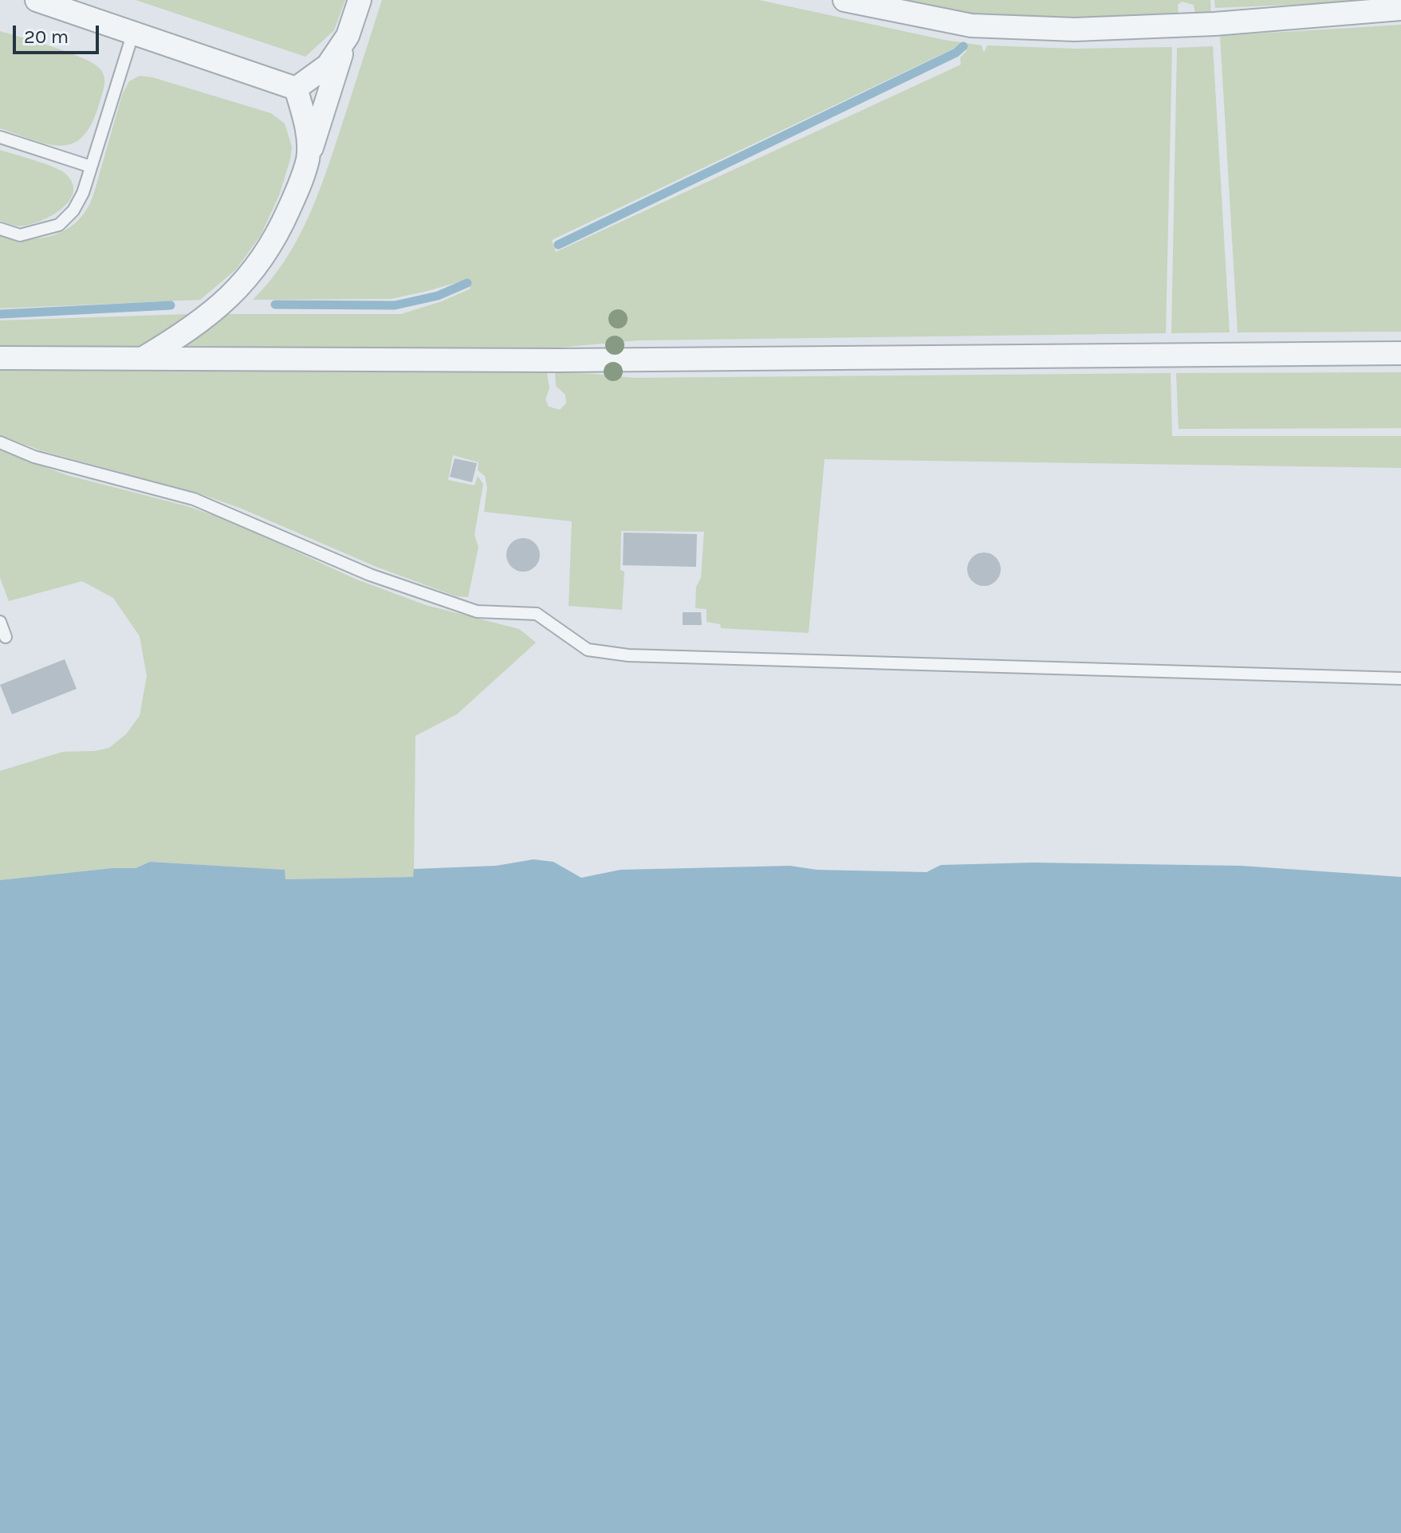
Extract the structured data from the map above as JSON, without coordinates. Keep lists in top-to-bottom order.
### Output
{
  "scale_bar": "20 m"
}
